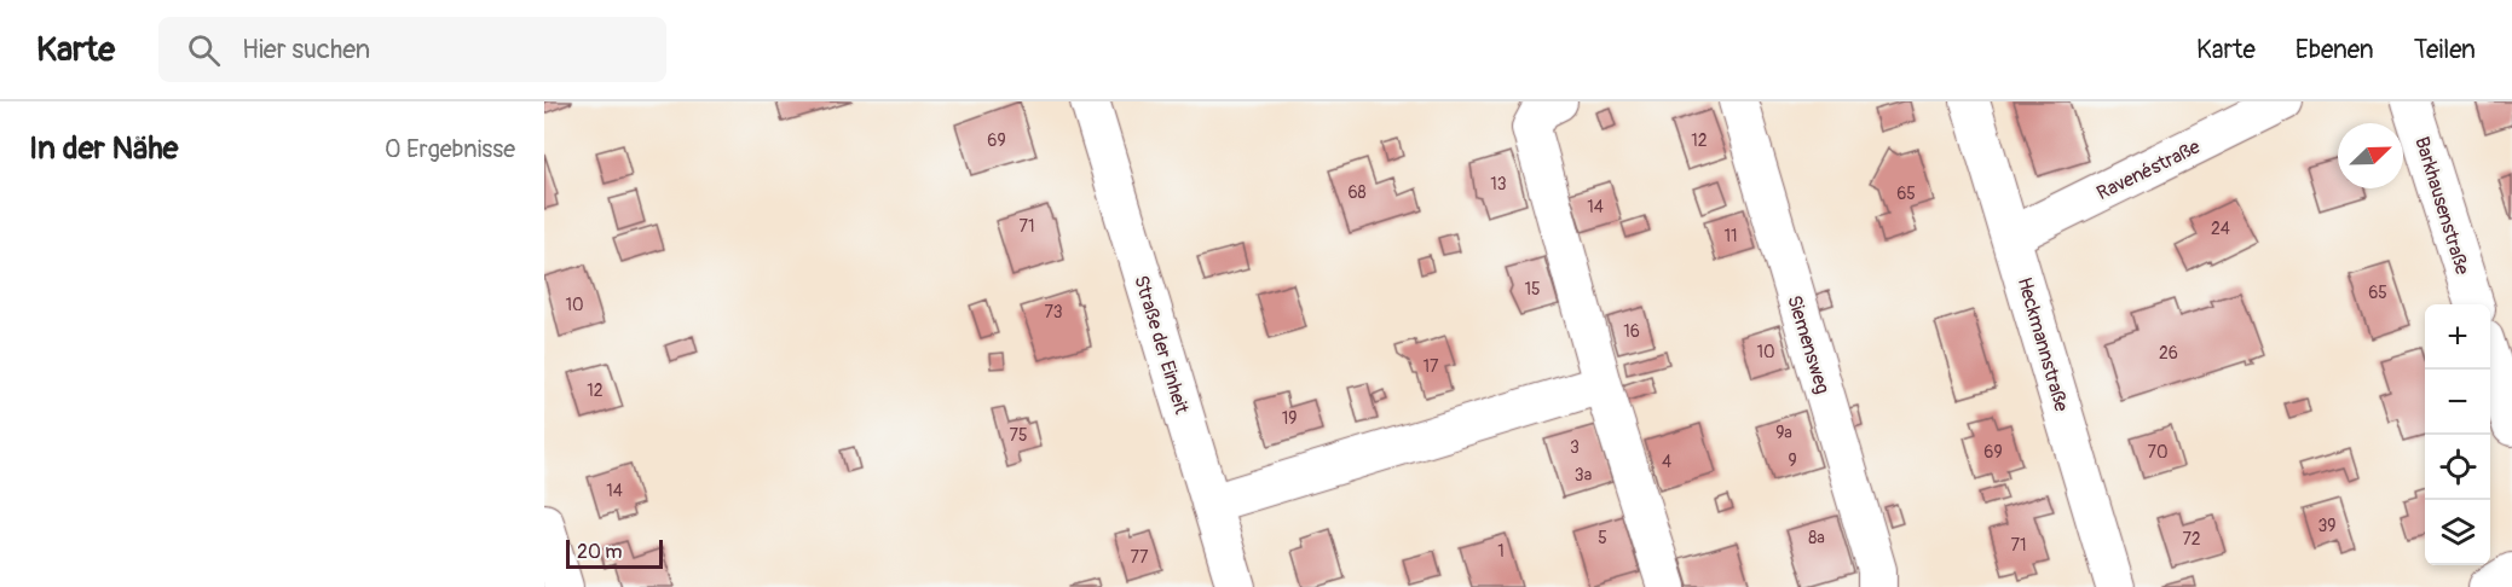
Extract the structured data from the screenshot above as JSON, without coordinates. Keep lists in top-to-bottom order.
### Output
{
  "streets": {
    "street": [
      "Ravenéstraße",
      "Barkhausenstraße",
      "Straße der Einheit",
      "Siemensweg",
      "Heckmannstraße"
    ]
  },
  "crossings": [
    ["Ravenéstraße", "Heckmannstraße"]
  ],
  "house_numbers": [
    "69",
    "12",
    "13",
    "68",
    "65",
    "14",
    "71",
    "24",
    "11",
    "15",
    "65",
    "10",
    "73",
    "16",
    "10",
    "26",
    "17",
    "12",
    "19",
    "9a",
    "75",
    "3",
    "69",
    "70",
    "9",
    "4",
    "3a",
    "14",
    "39",
    "5",
    "8a",
    "72",
    "71",
    "1",
    "77"
  ],
  "scale_bar": "20 m",
  "north": "top right",
  "page": {
    "header": "Karte",
    "search": "Hier suchen",
    "nav": ["Karte", "Ebenen", "Teilen"],
    "heading": ["In der Nähe", "0 Ergebnisse"],
    "map_buttons": ["+", "−"],
    "scale": "20 m"
  }
}
